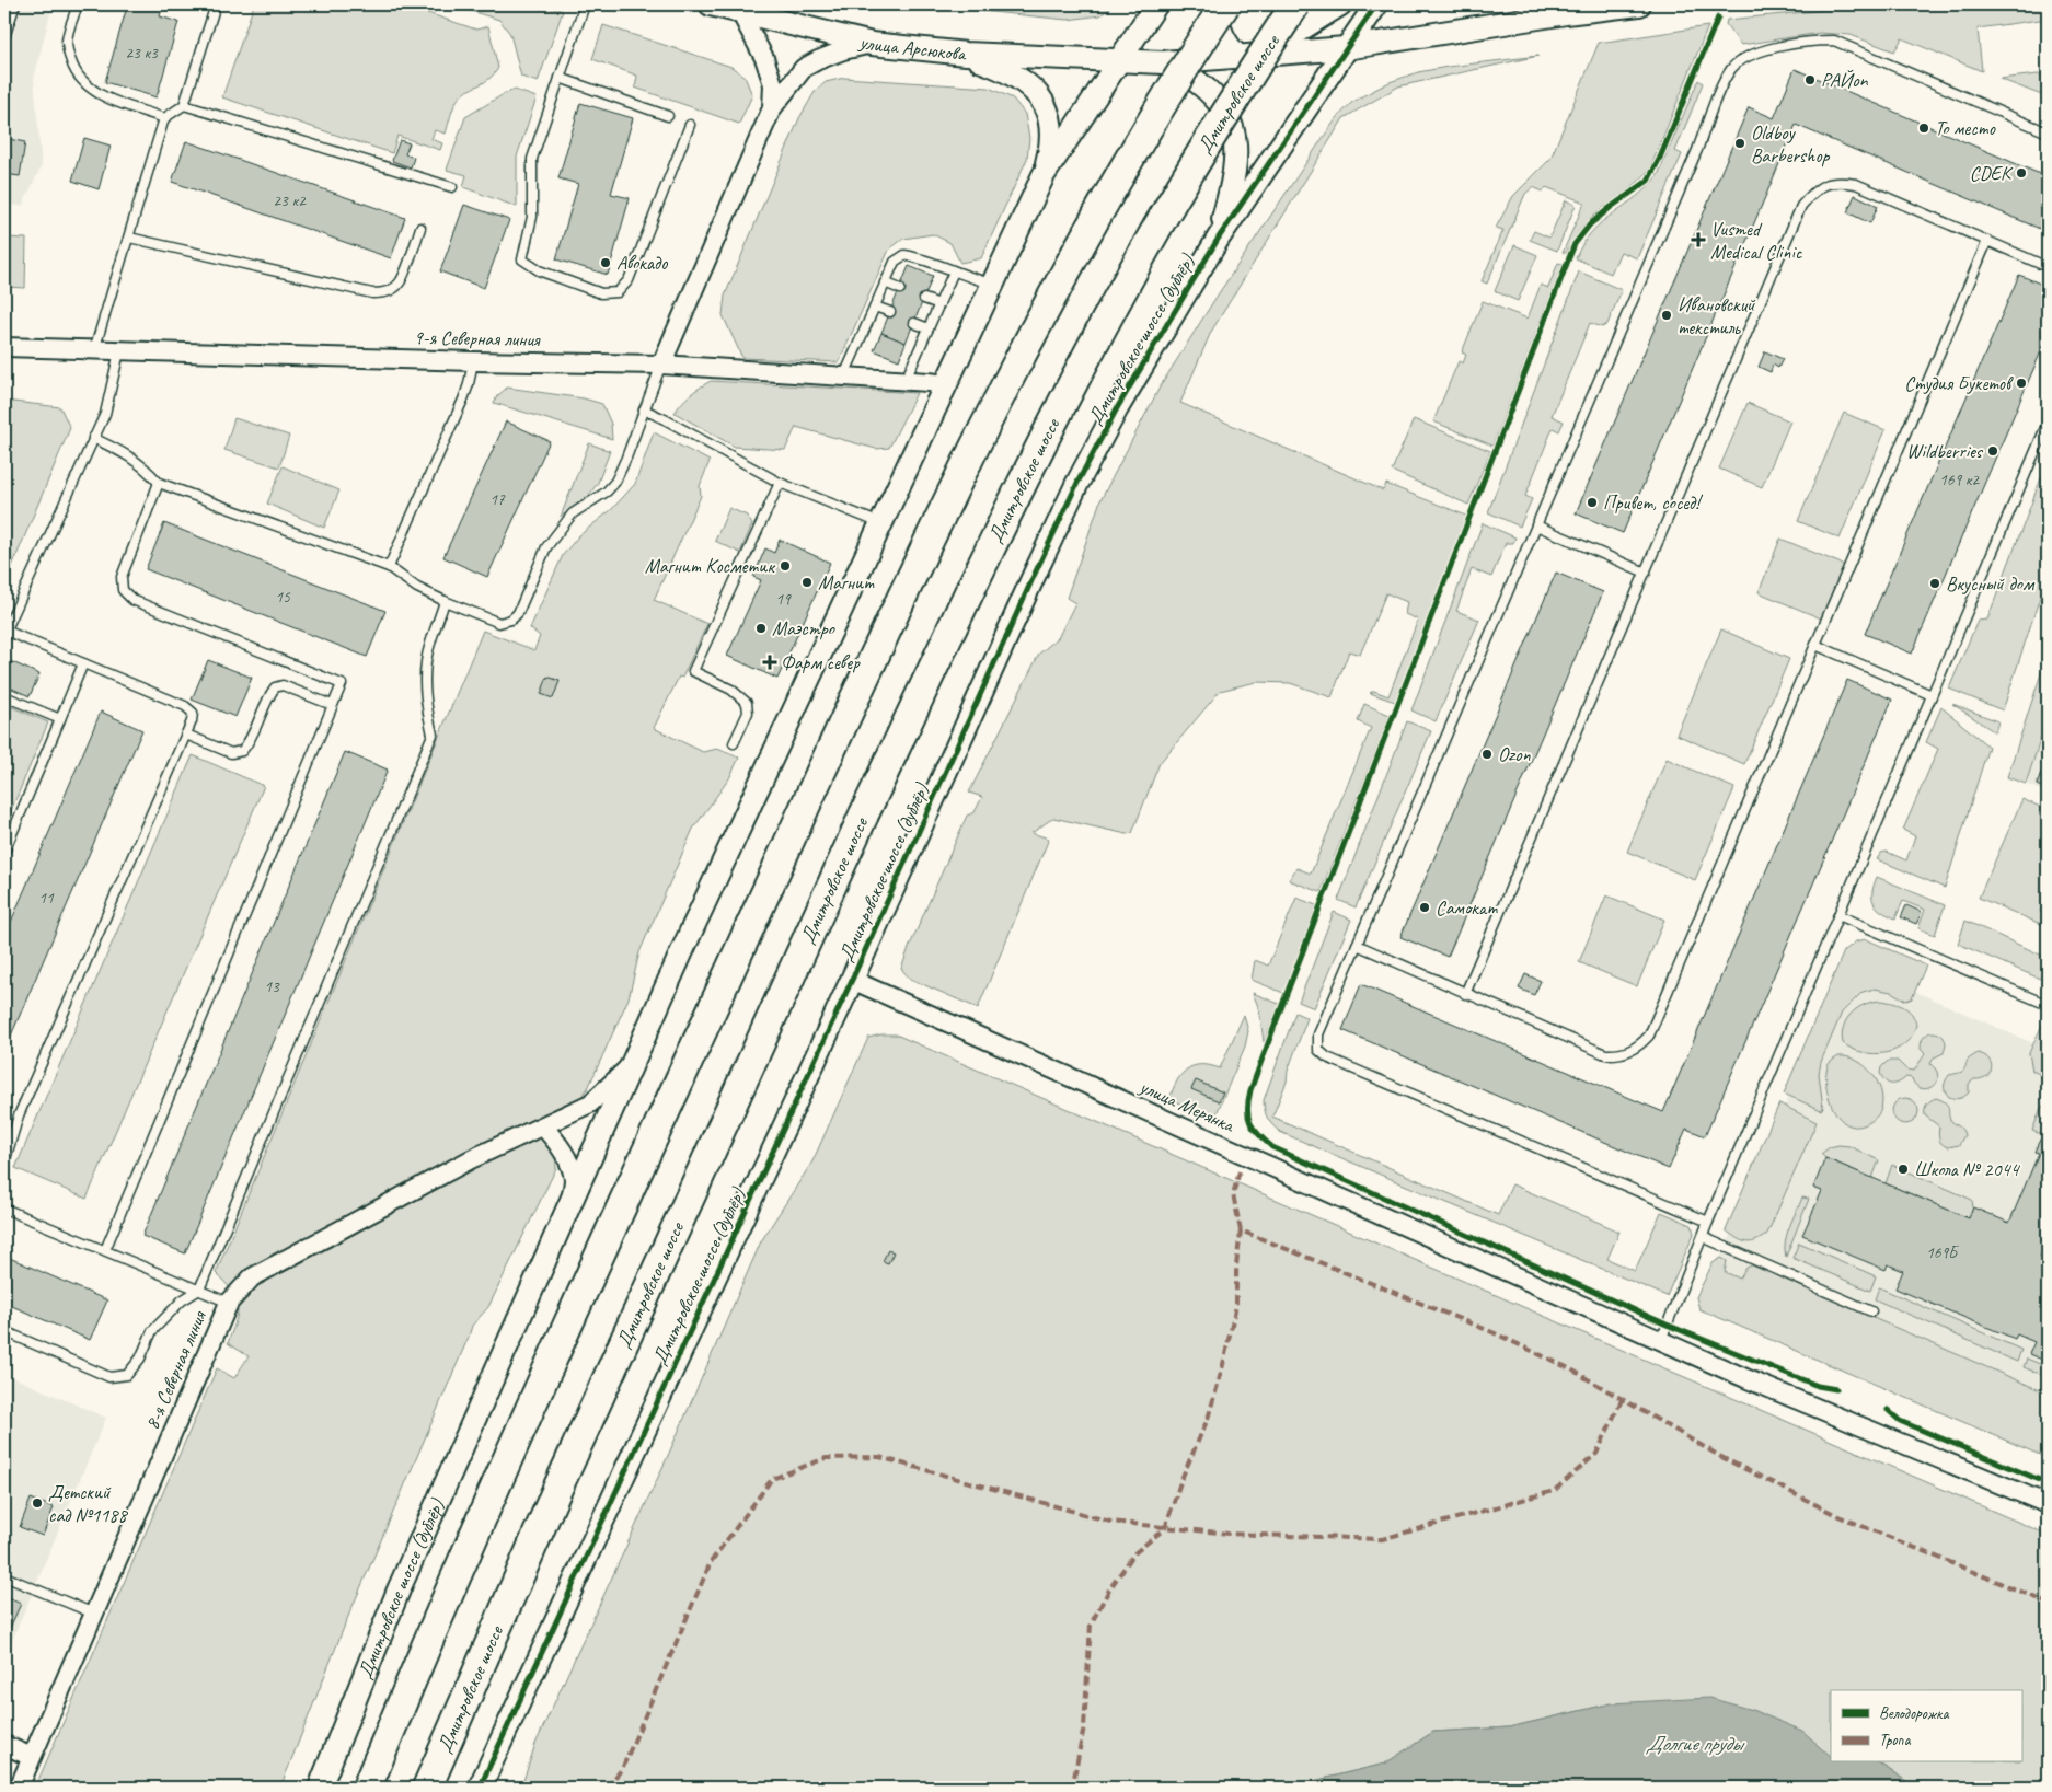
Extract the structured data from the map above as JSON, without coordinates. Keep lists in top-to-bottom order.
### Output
{
  "streets": {
    "highway": ["Дмитровское шоссе"],
    "street": [
      "улица Арсюкова",
      "9-я Северная линия",
      "Дмитровское шоссе (дублёр)",
      "улица Мерянка",
      "8-я Северная линия"
    ]
  },
  "crossings": [
    ["улица Арсюкова", "Дмитровское шоссе (дублёр)"],
    ["9-я Северная линия", "Дмитровское шоссе (дублёр)"],
    ["Дмитровское шоссе (дублёр)", "улица Мерянка"],
    ["Дмитровское шоссе (дублёр)", "8-я Северная линия"]
  ],
  "water": ["Долгие пруды"],
  "places": {
    "other": [
      "РАЙon",
      "То место",
      "Oldboy Barbershop",
      "CDEK",
      "Авокадо",
      "Ивановский текстиль",
      "Студия Букетов",
      "Wildberries",
      "Привет, сосед!",
      "Магнит Косметик",
      "Магнит",
      "Вкусный дом",
      "Маэстро",
      "Ozon",
      "Самокат",
      "Школа № 2044",
      "Детский сад №1188"
    ],
    "health": ["Vusmed Medical Clinic", "Фарм север"]
  },
  "house_numbers": [
    "23 к3",
    "23 к2",
    "169 к2",
    "17",
    "15",
    "19",
    "11",
    "13",
    "169Б"
  ],
  "legend": ["Велодорожка", "Тропа"]
}
